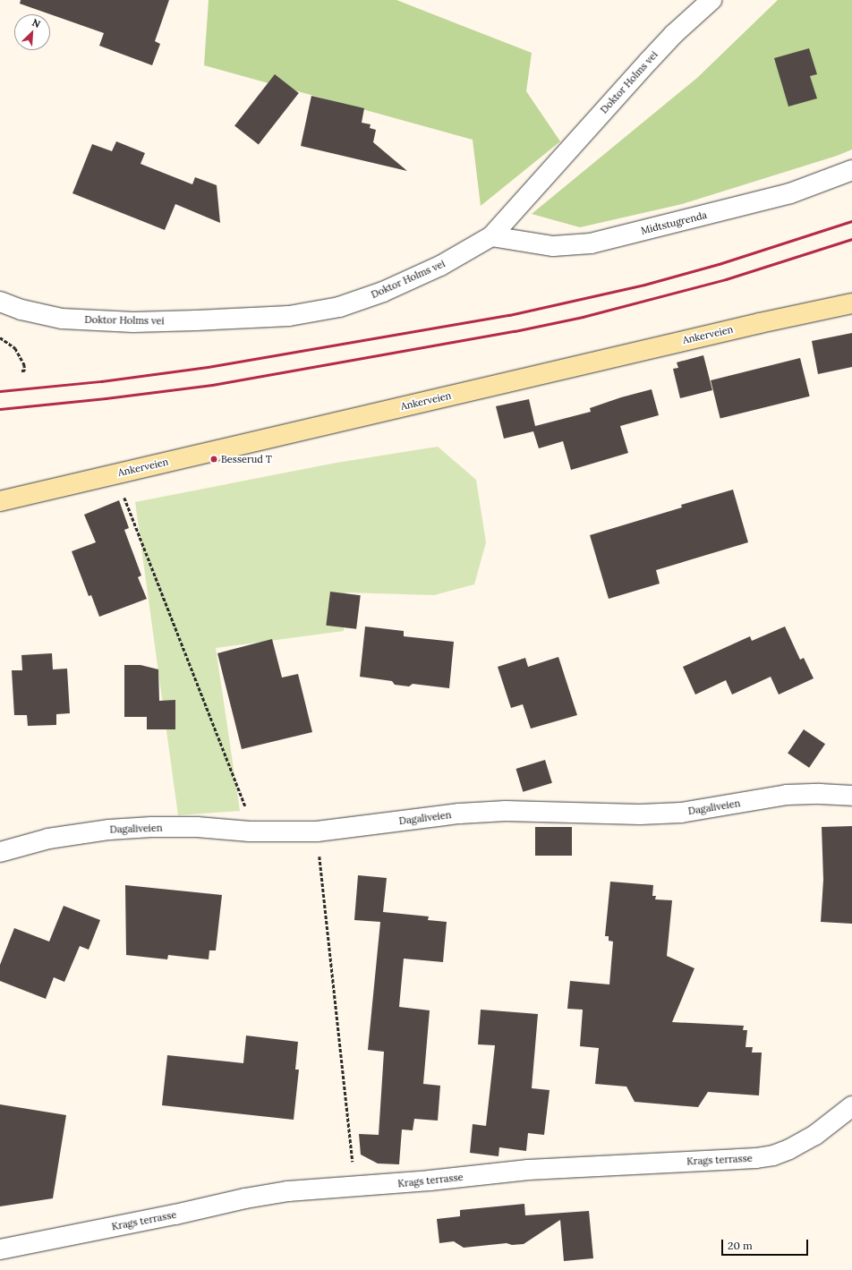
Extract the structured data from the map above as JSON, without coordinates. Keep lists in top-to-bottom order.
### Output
{
  "streets": {
    "main road": ["Ankerveien"],
    "street": [
      "Doktor Holms vei",
      "Midtstugrenda",
      "Dagaliveien",
      "Krags terrasse"
    ]
  },
  "crossings": [
    ["Doktor Holms vei", "Midtstugrenda"]
  ],
  "places": ["Besserud T"],
  "scale_bar": "20 m",
  "north": "top right"
}
